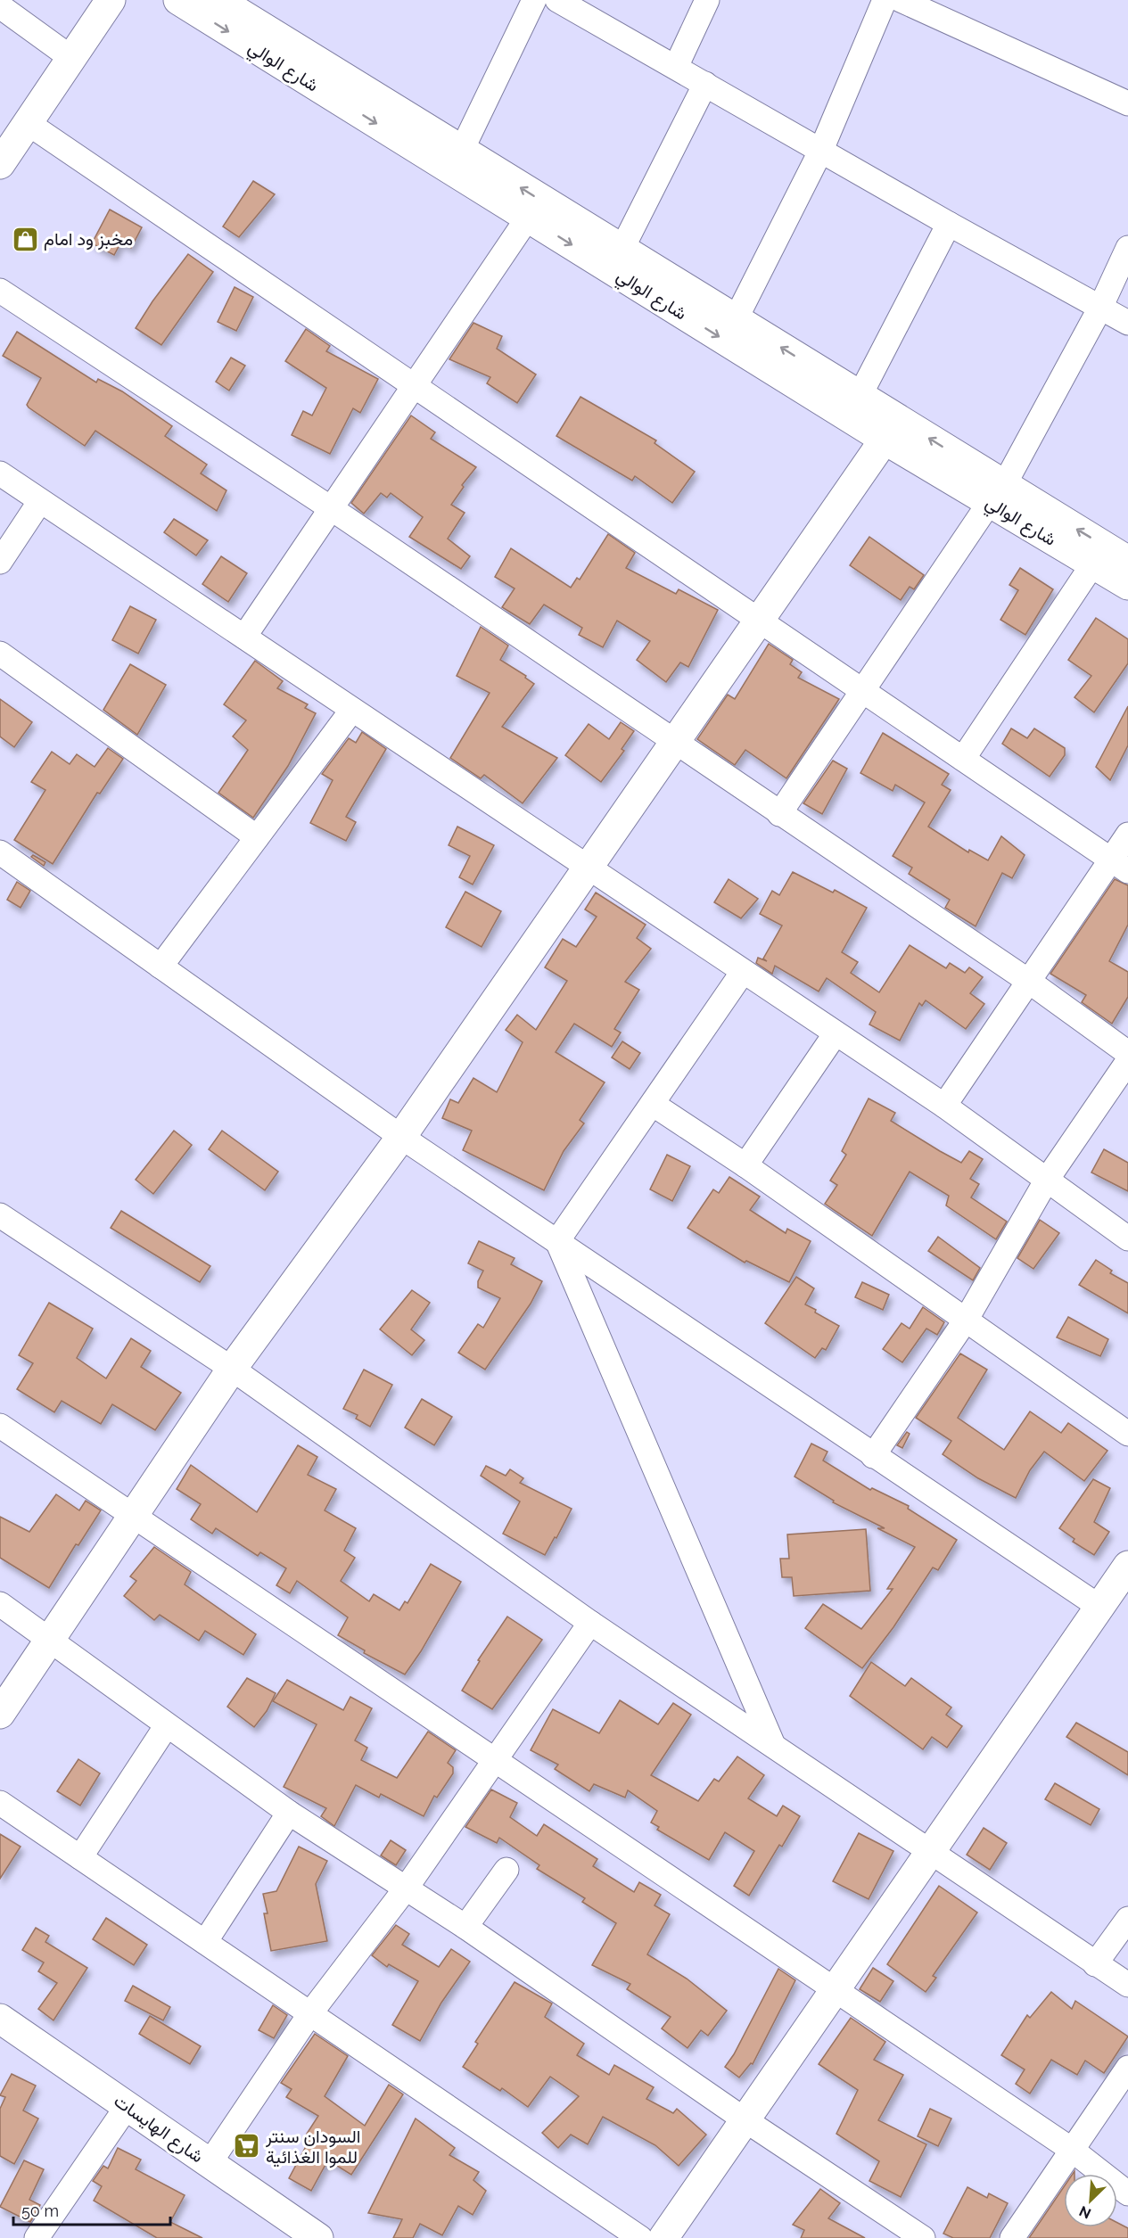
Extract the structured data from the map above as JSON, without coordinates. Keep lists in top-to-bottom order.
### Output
{
  "streets": {
    "street": ["شارع الوالي", "شارع الهايسات"]
  },
  "places": {
    "shop": ["مخبز ود امام"],
    "supermarket": ["السودان سنتر للموا الغذائية"]
  },
  "scale_bar": "50 m",
  "north": "bottom left"
}
